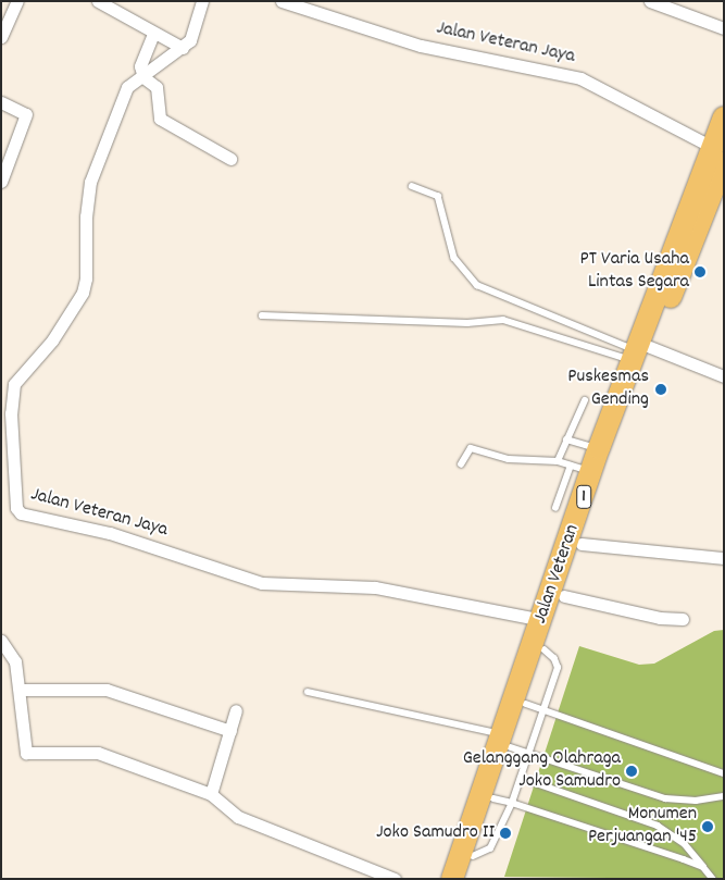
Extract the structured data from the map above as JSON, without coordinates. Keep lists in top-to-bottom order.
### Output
{
  "streets": {
    "highway": ["1", "Jalan Veteran"],
    "street": ["Jalan Veteran Jaya"]
  },
  "crossings": [
    ["Jalan Veteran Jaya", "Jalan Veteran"]
  ],
  "places": [
    "PT Varia Usaha Lintas Segara",
    "Puskesmas Gending",
    "Gelanggang Olahraga Joko Samudro",
    "Monumen Perjuangan '45",
    "Joko Samudro II"
  ]
}
